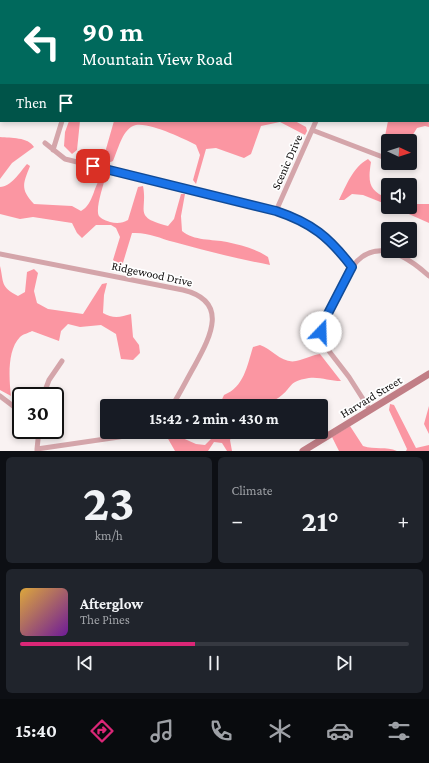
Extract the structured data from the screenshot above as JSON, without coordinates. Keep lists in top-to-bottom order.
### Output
{
  "streets": {
    "main road": ["Harvard Street"],
    "street": ["Scenic Drive", "Ridgewood Drive"]
  },
  "north": "right",
  "page": {
    "turn": ["90 m", "Mountain View Road"],
    "then": "Then",
    "limit": "30",
    "trip": "15:42 · 2 min · 430 m",
    "tile": [
      ["23", "km/h"],
      "Climate"
    ],
    "heat": ["−", "21°", "+"],
    "song": ["Afterglow", "The Pines"],
    "tabs": "15:40"
  }
}
